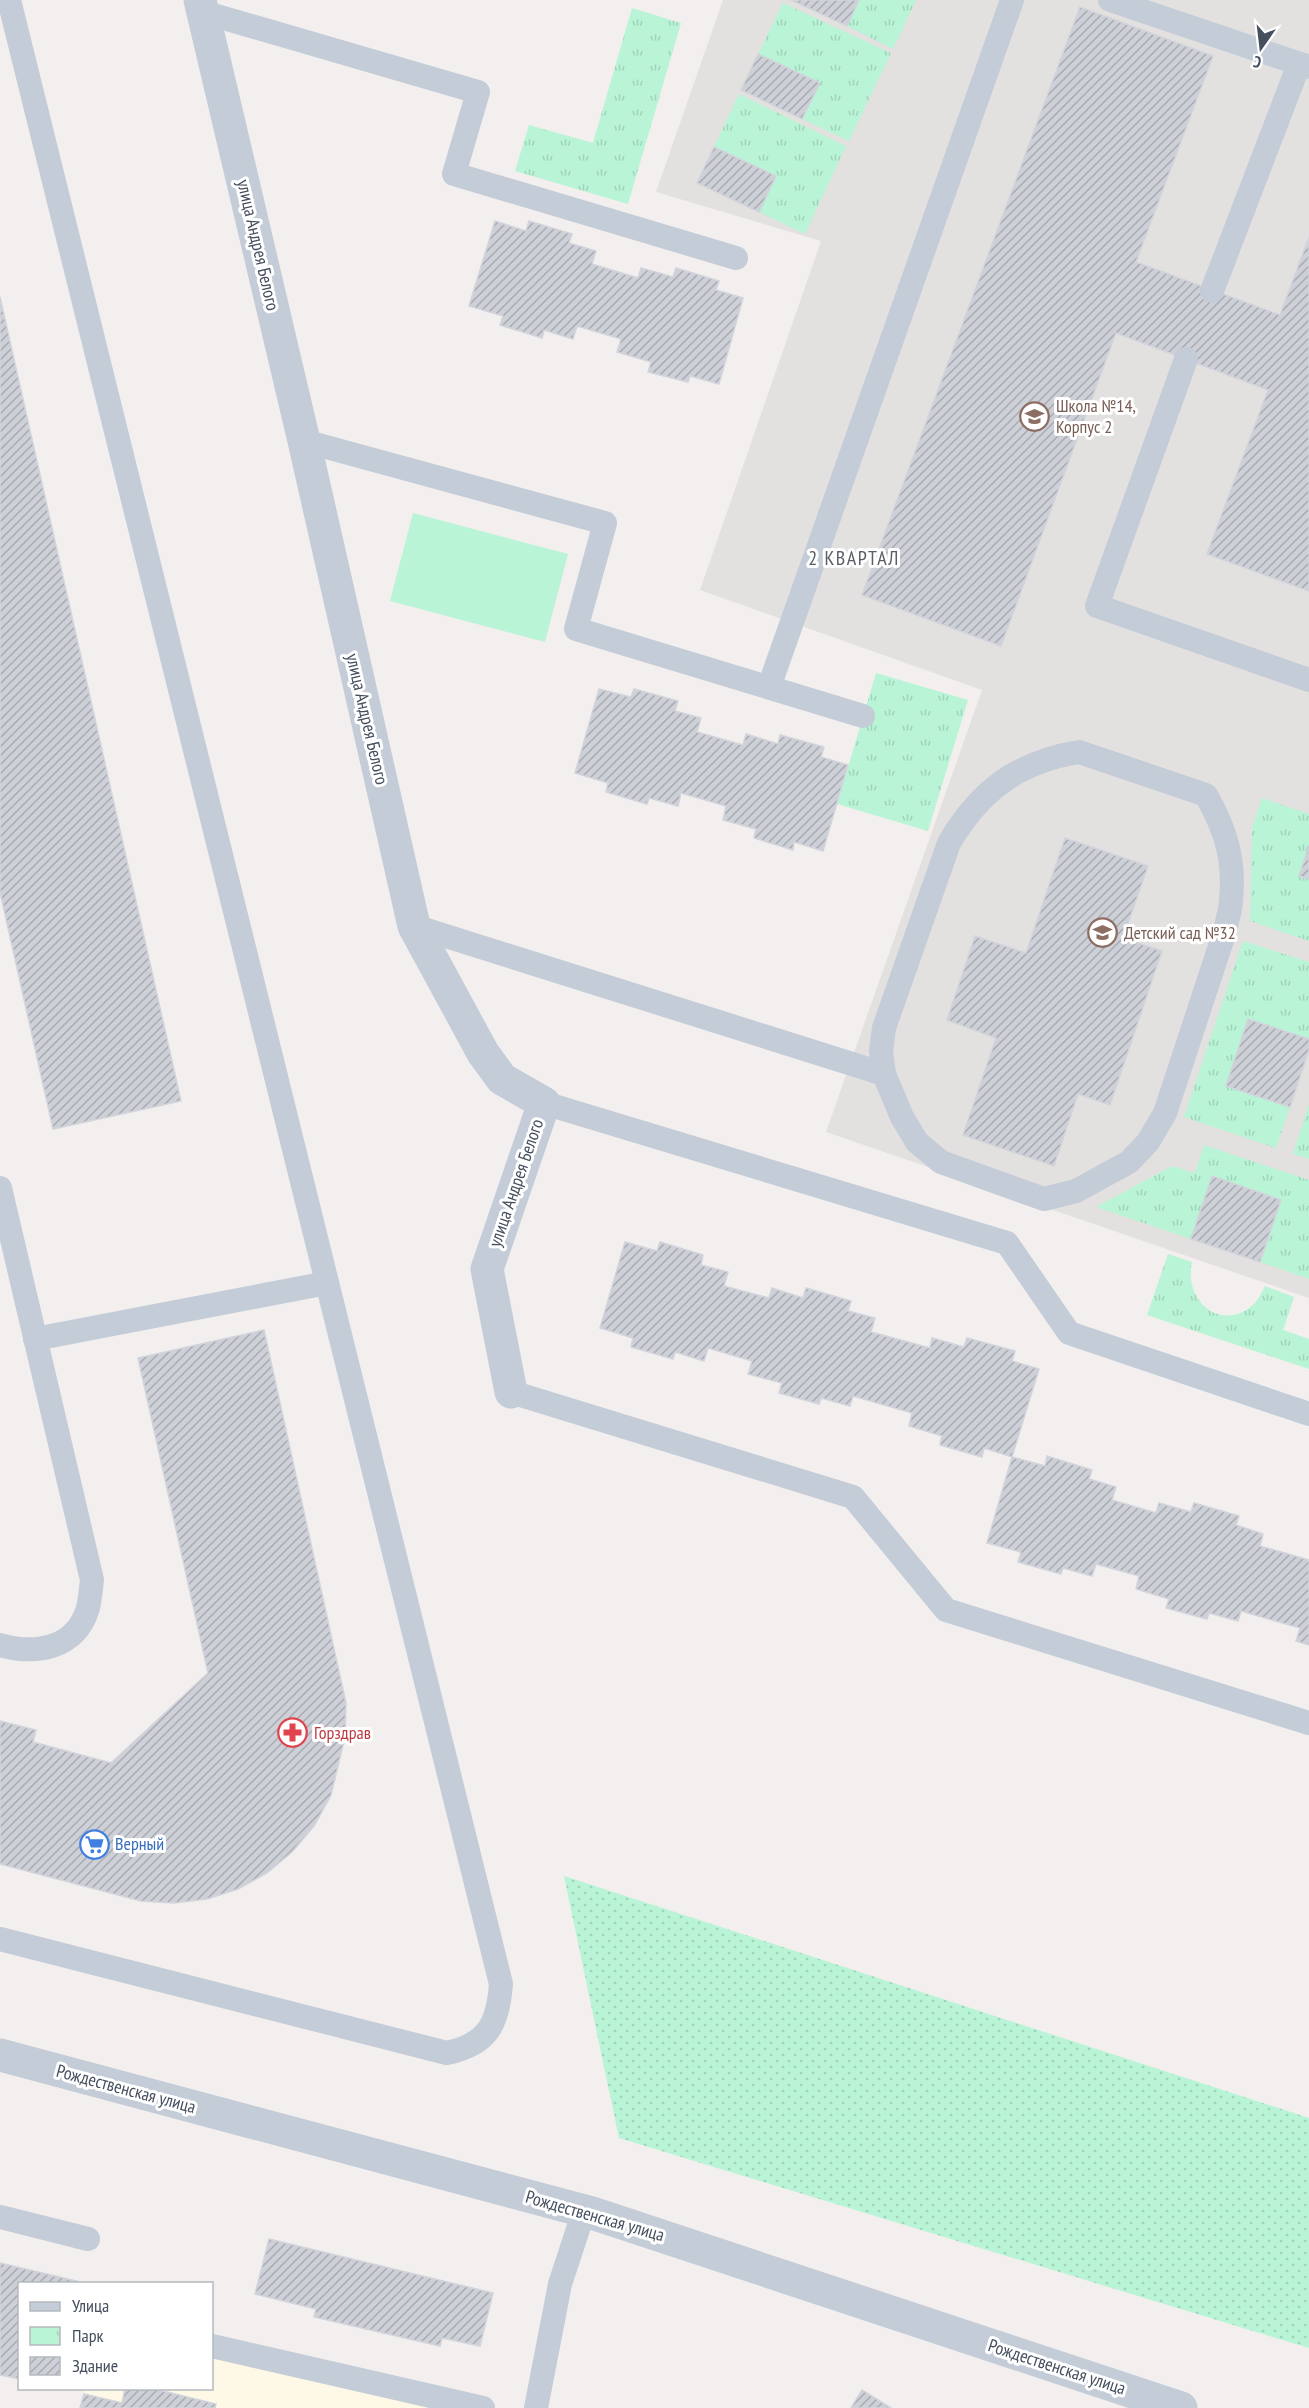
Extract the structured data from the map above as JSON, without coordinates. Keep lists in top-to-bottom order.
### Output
{
  "streets": {
    "street": ["улица Андрея Белого", "Рождественская улица"]
  },
  "districts": ["2 КВАРТАЛ"],
  "places": {
    "school or university": ["Школа №14, Корпус 2", "Детский сад №32"],
    "pharmacy": ["Горздрав"],
    "supermarket": ["Верный"]
  },
  "legend": ["Улица", "Парк", "Здание"],
  "north": "bottom"
}
